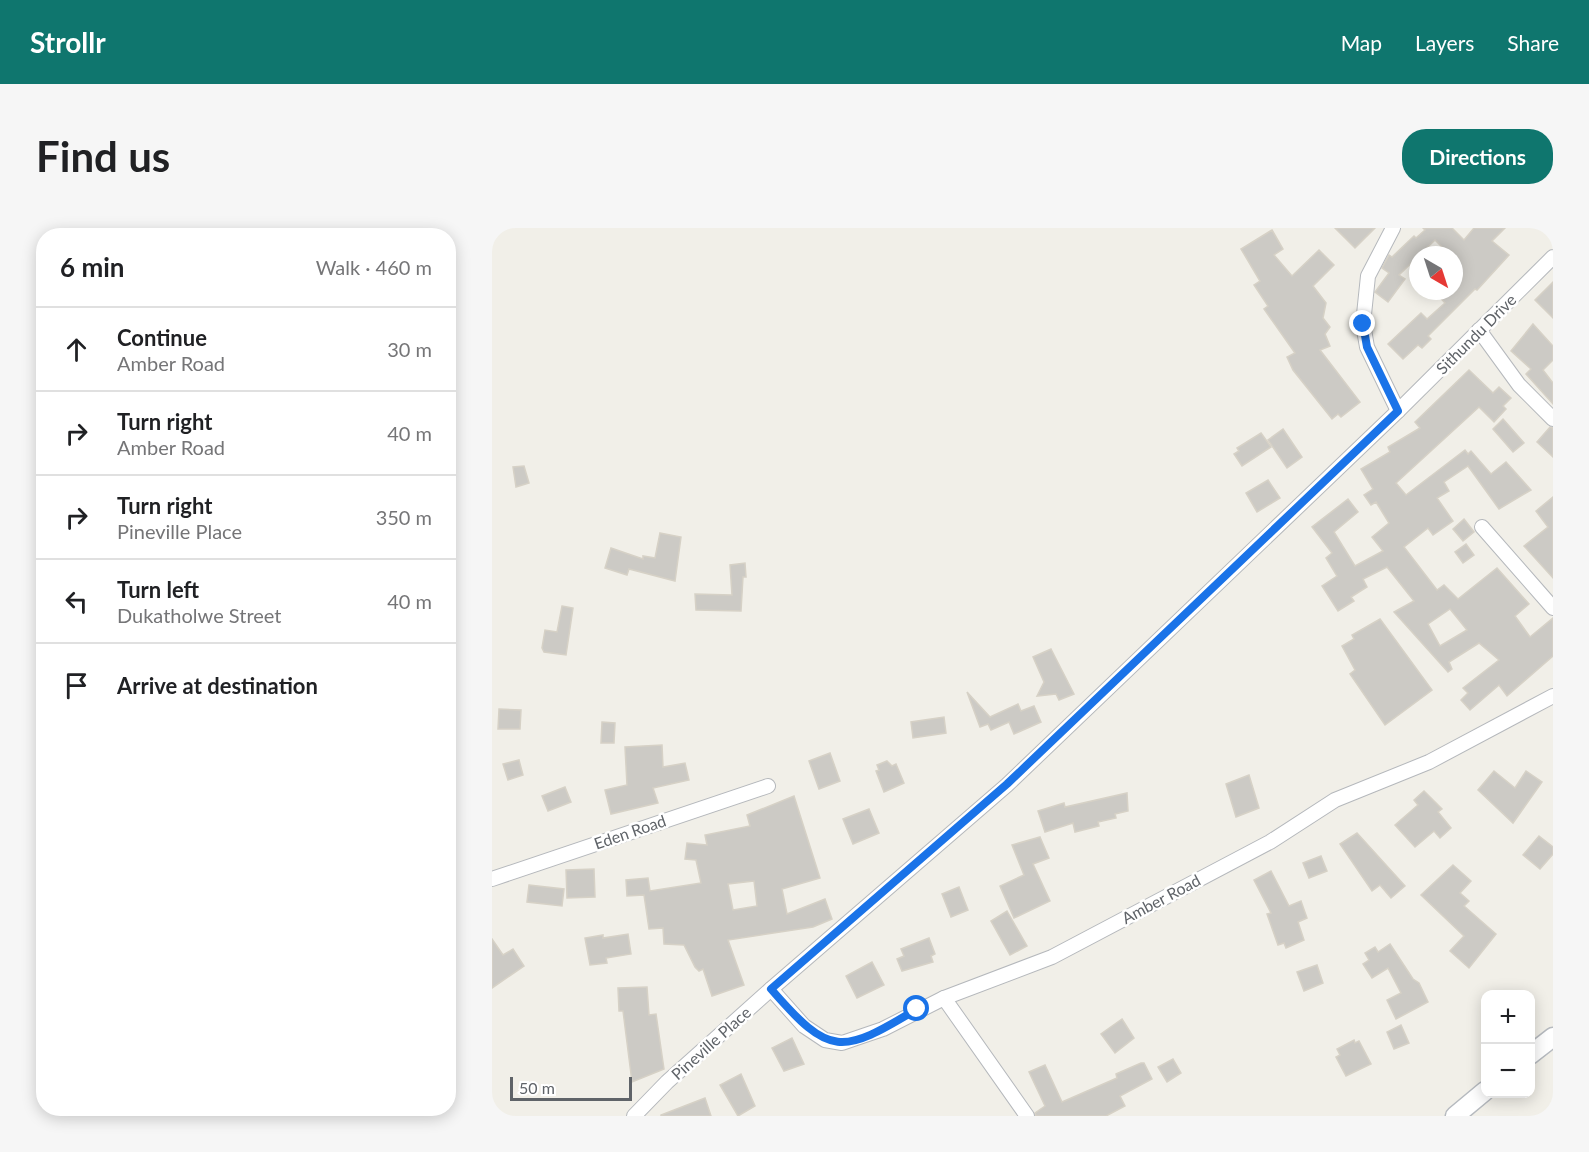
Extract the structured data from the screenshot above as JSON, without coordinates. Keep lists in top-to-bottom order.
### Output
{
  "streets": {
    "street": [
      "Sithundu Drive",
      "Eden Road",
      "Amber Road",
      "Pineville Place"
    ]
  },
  "crossings": [
    ["Sithundu Drive", "Pineville Place"],
    ["Amber Road", "Pineville Place"]
  ],
  "scale_bar": "50 m",
  "north": "bottom right",
  "page": {
    "header": "Strollr",
    "nav": ["Map", "Layers", "Share"],
    "buttons": "Directions",
    "title": "Find us",
    "heading": ["6 min", "Walk · 460 m"],
    "list": [
      ["Continue", "Amber Road", "30 m"],
      ["Turn right", "Amber Road", "40 m"],
      ["Turn right", "Pineville Place", "350 m"],
      ["Turn left", "Dukatholwe Street", "40 m"],
      "Arrive at destination"
    ],
    "map_buttons": ["+", "−"],
    "scale": "50 m"
  }
}
